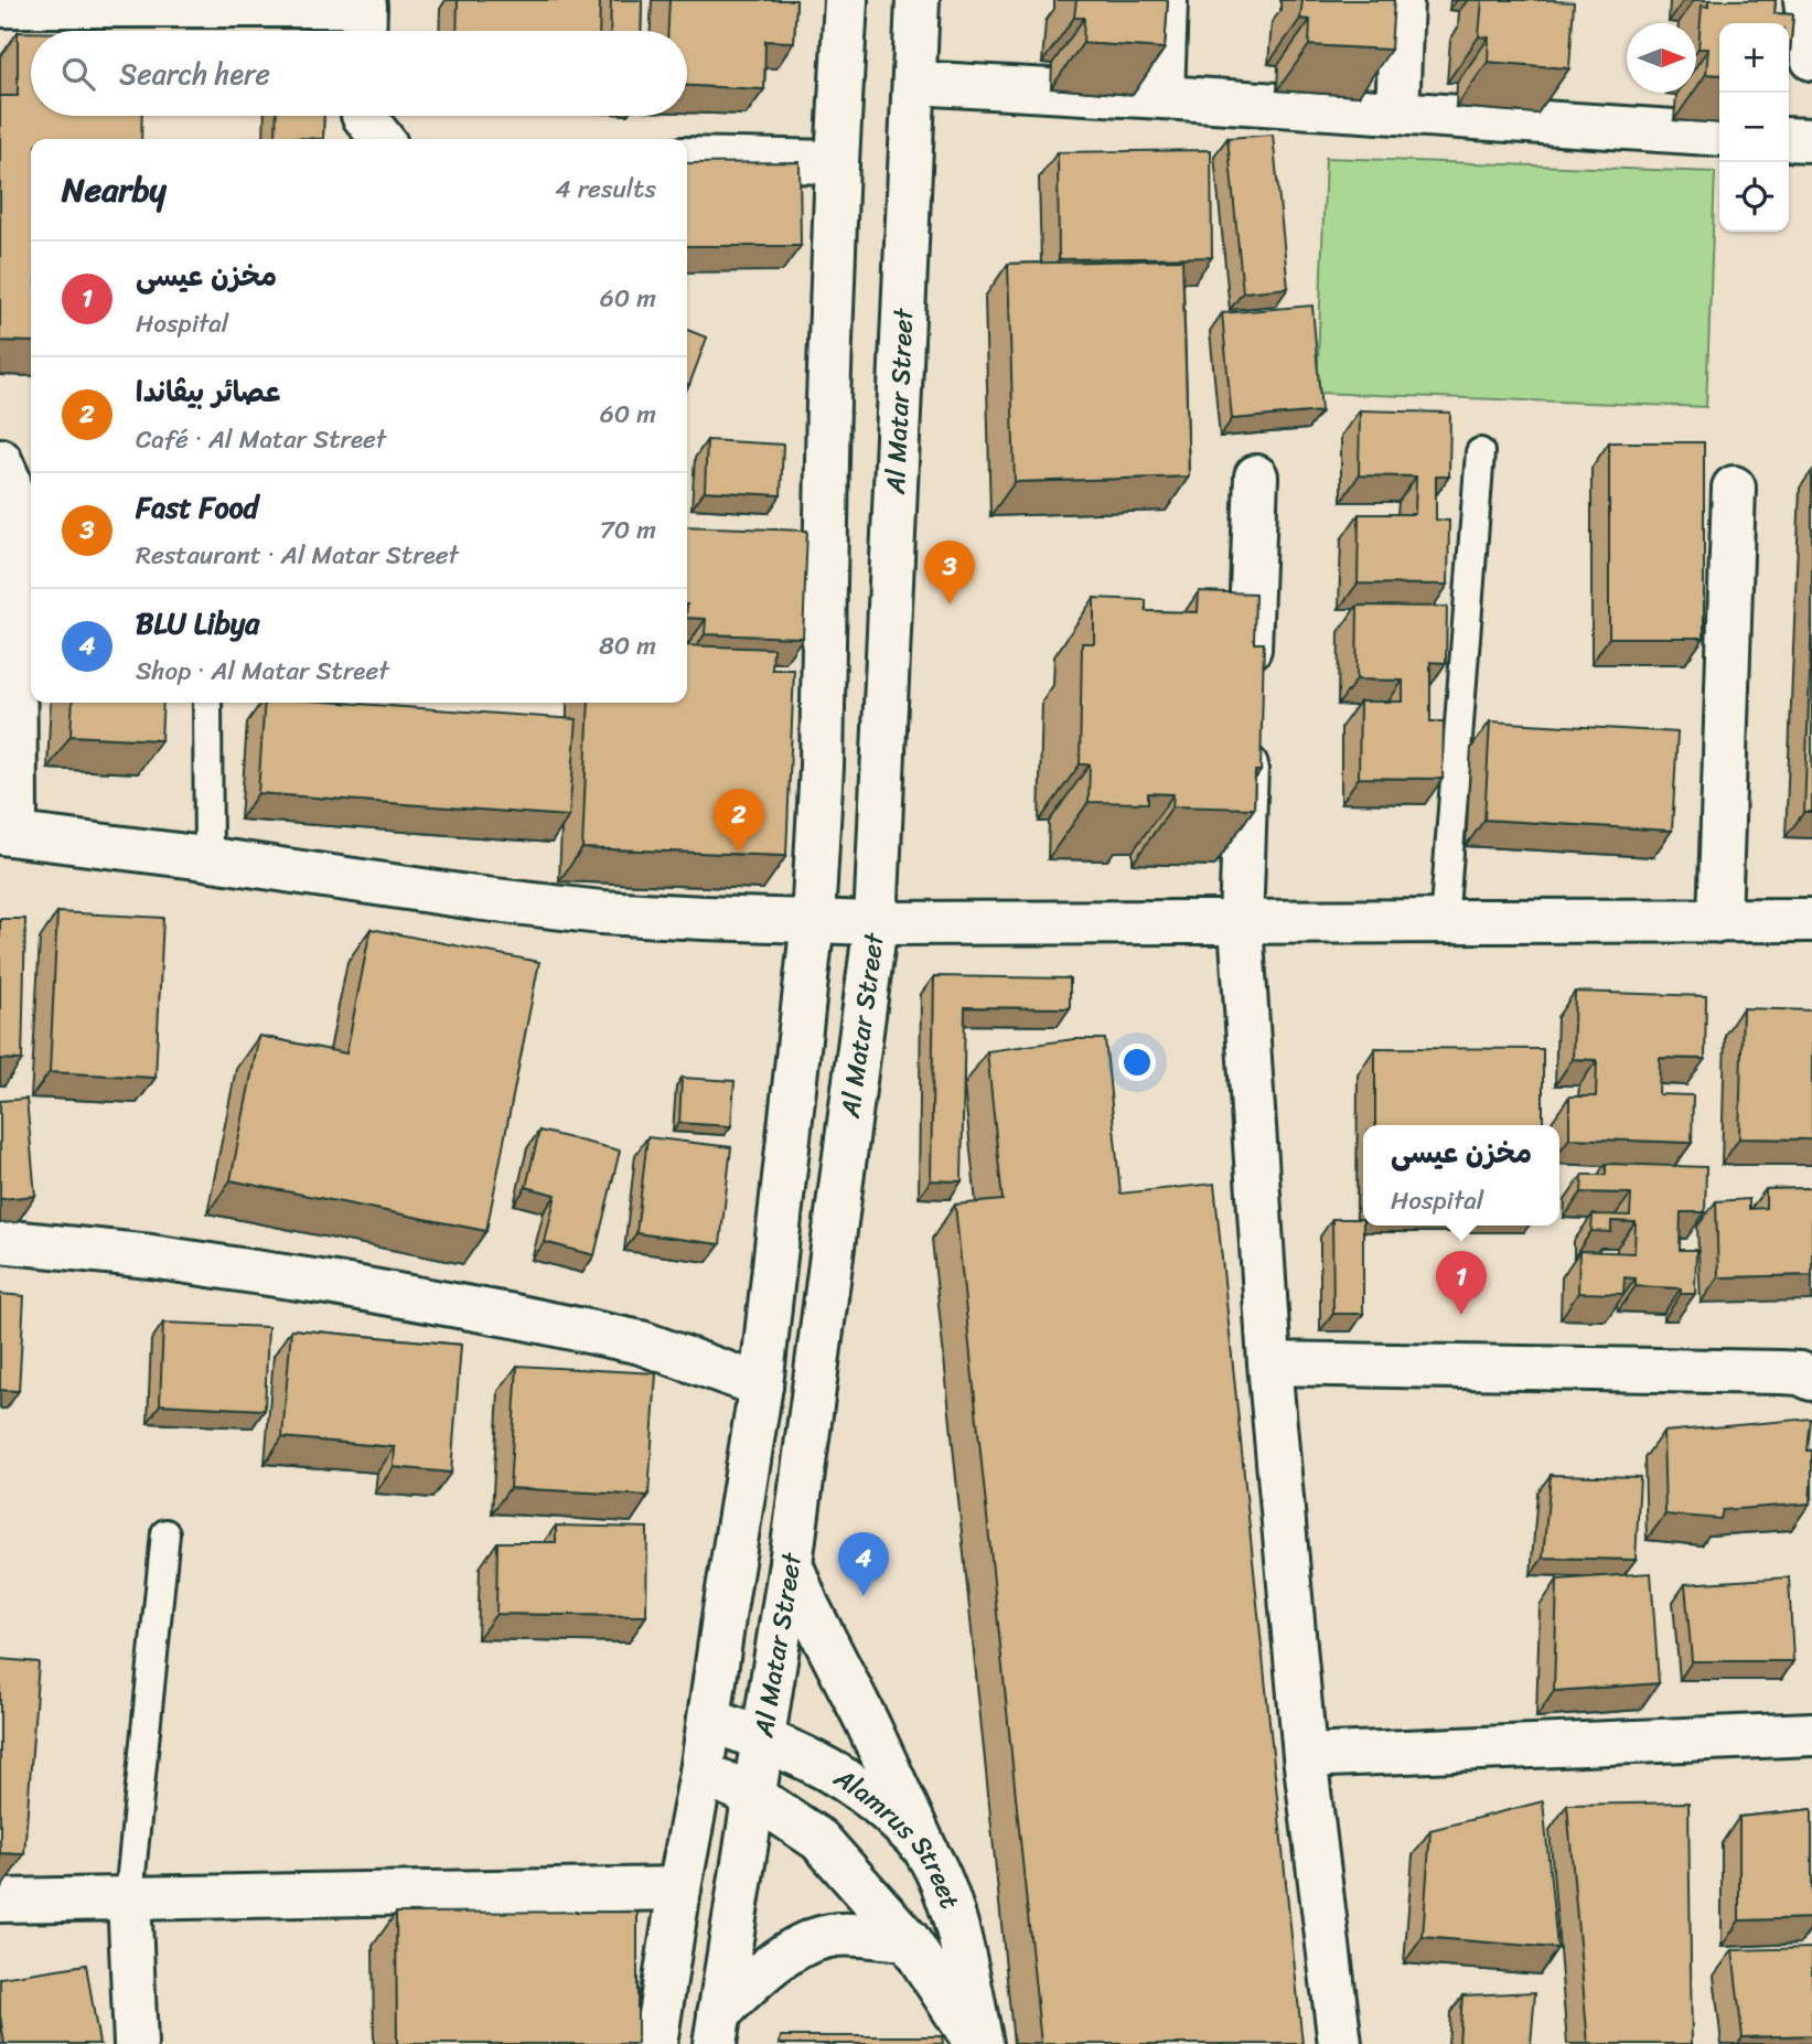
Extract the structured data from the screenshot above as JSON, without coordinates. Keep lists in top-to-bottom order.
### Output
{
  "streets": {
    "street": ["Al Matar Street", "Alamrus Street"]
  },
  "crossings": [
    ["Al Matar Street", "Alamrus Street"]
  ],
  "north": "right",
  "page": {
    "map_buttons": ["+", "−"],
    "search": "Search here",
    "heading": ["Nearby", "4 results"],
    "list": [
      {
        "mark": "1",
        "name": "مخزن عيسى",
        "note": "Hospital",
        "value": "60 m"
      },
      {
        "mark": "2",
        "name": "عصائر بيڤاندا",
        "note": "Café · Al Matar Street",
        "value": "60 m"
      },
      {
        "mark": "3",
        "name": "Fast Food",
        "note": "Restaurant · Al Matar Street",
        "value": "70 m"
      },
      {
        "mark": "4",
        "name": "BLU Libya",
        "note": "Shop · Al Matar Street",
        "value": "80 m"
      }
    ],
    "pins": [
      "3",
      "2",
      "1",
      "4"
    ],
    "popup": ["مخزن عيسى", "Hospital"]
  }
}
